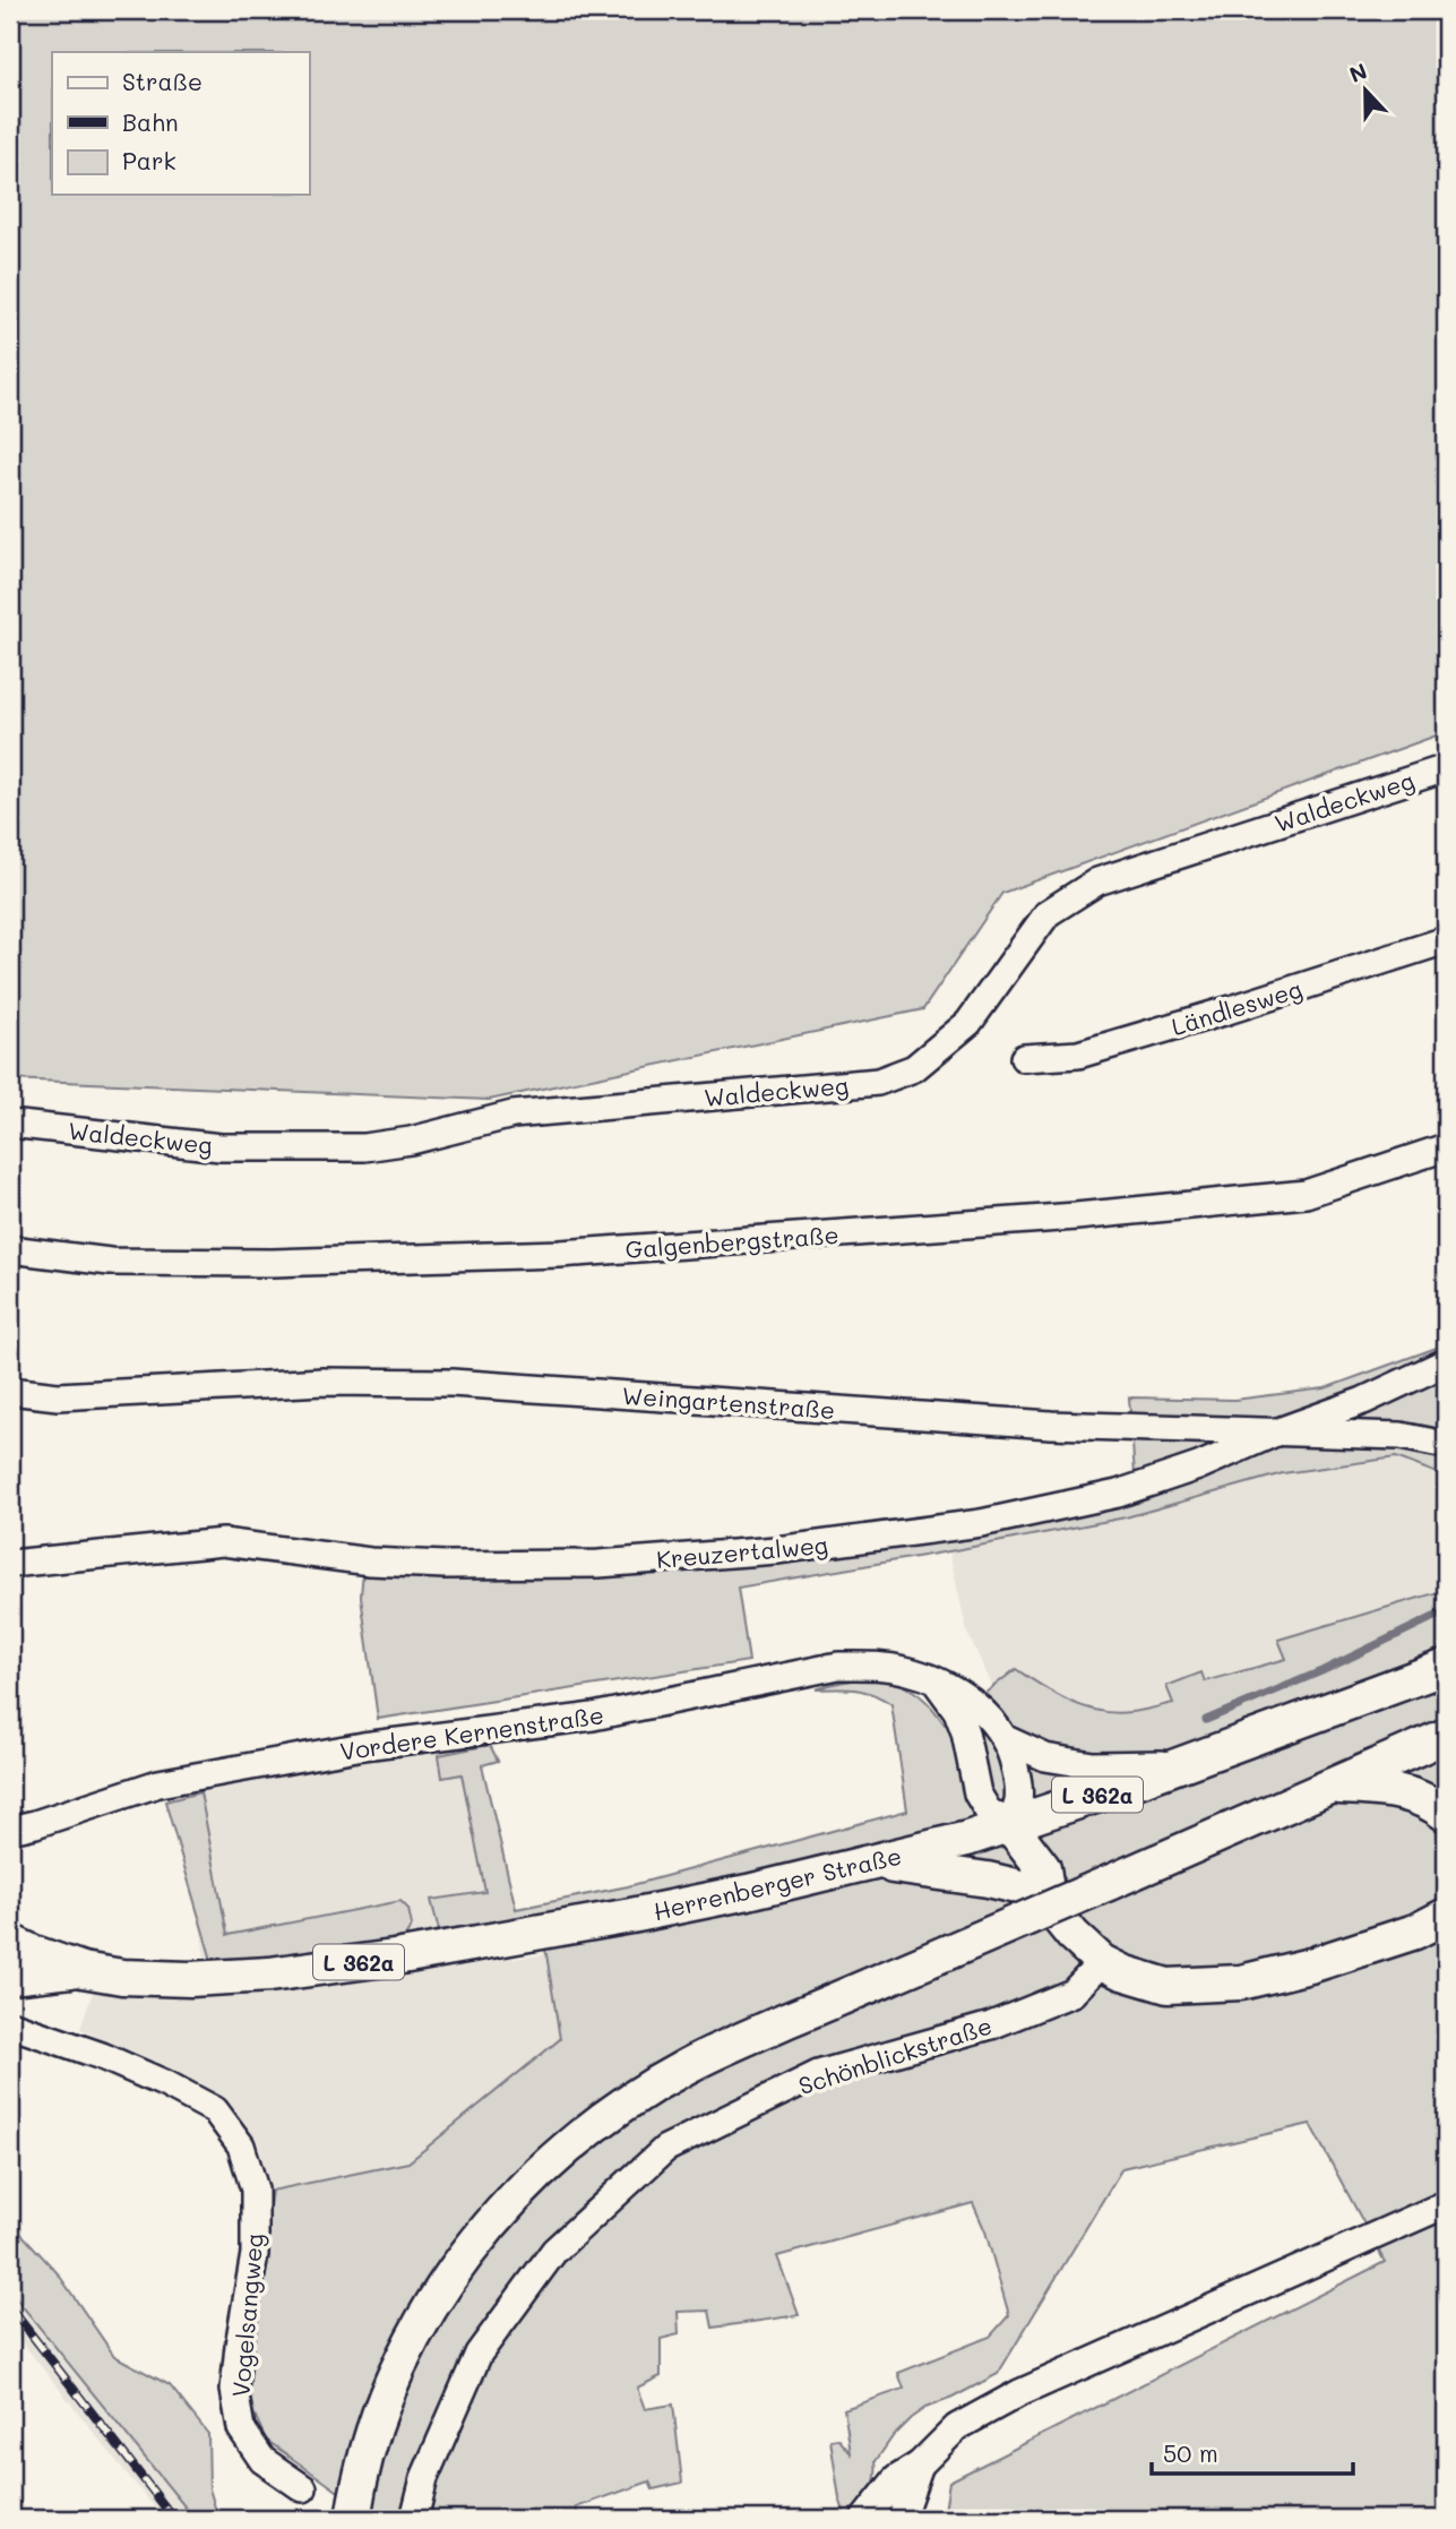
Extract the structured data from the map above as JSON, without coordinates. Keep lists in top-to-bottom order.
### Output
{
  "streets": {
    "main road": ["L 362a", "Herrenberger Straße"],
    "street": [
      "Waldeckweg",
      "Ländlesweg",
      "Galgenbergstraße",
      "Weingartenstraße",
      "Kreuzertalweg",
      "Vordere Kernenstraße",
      "Schönblickstraße",
      "Vogelsangweg"
    ]
  },
  "crossings": [
    ["Weingartenstraße", "Kreuzertalweg"],
    ["Vordere Kernenstraße", "Herrenberger Straße"]
  ],
  "legend": ["Straße", "Bahn", "Park"],
  "scale_bar": "50 m",
  "north": "top"
}
